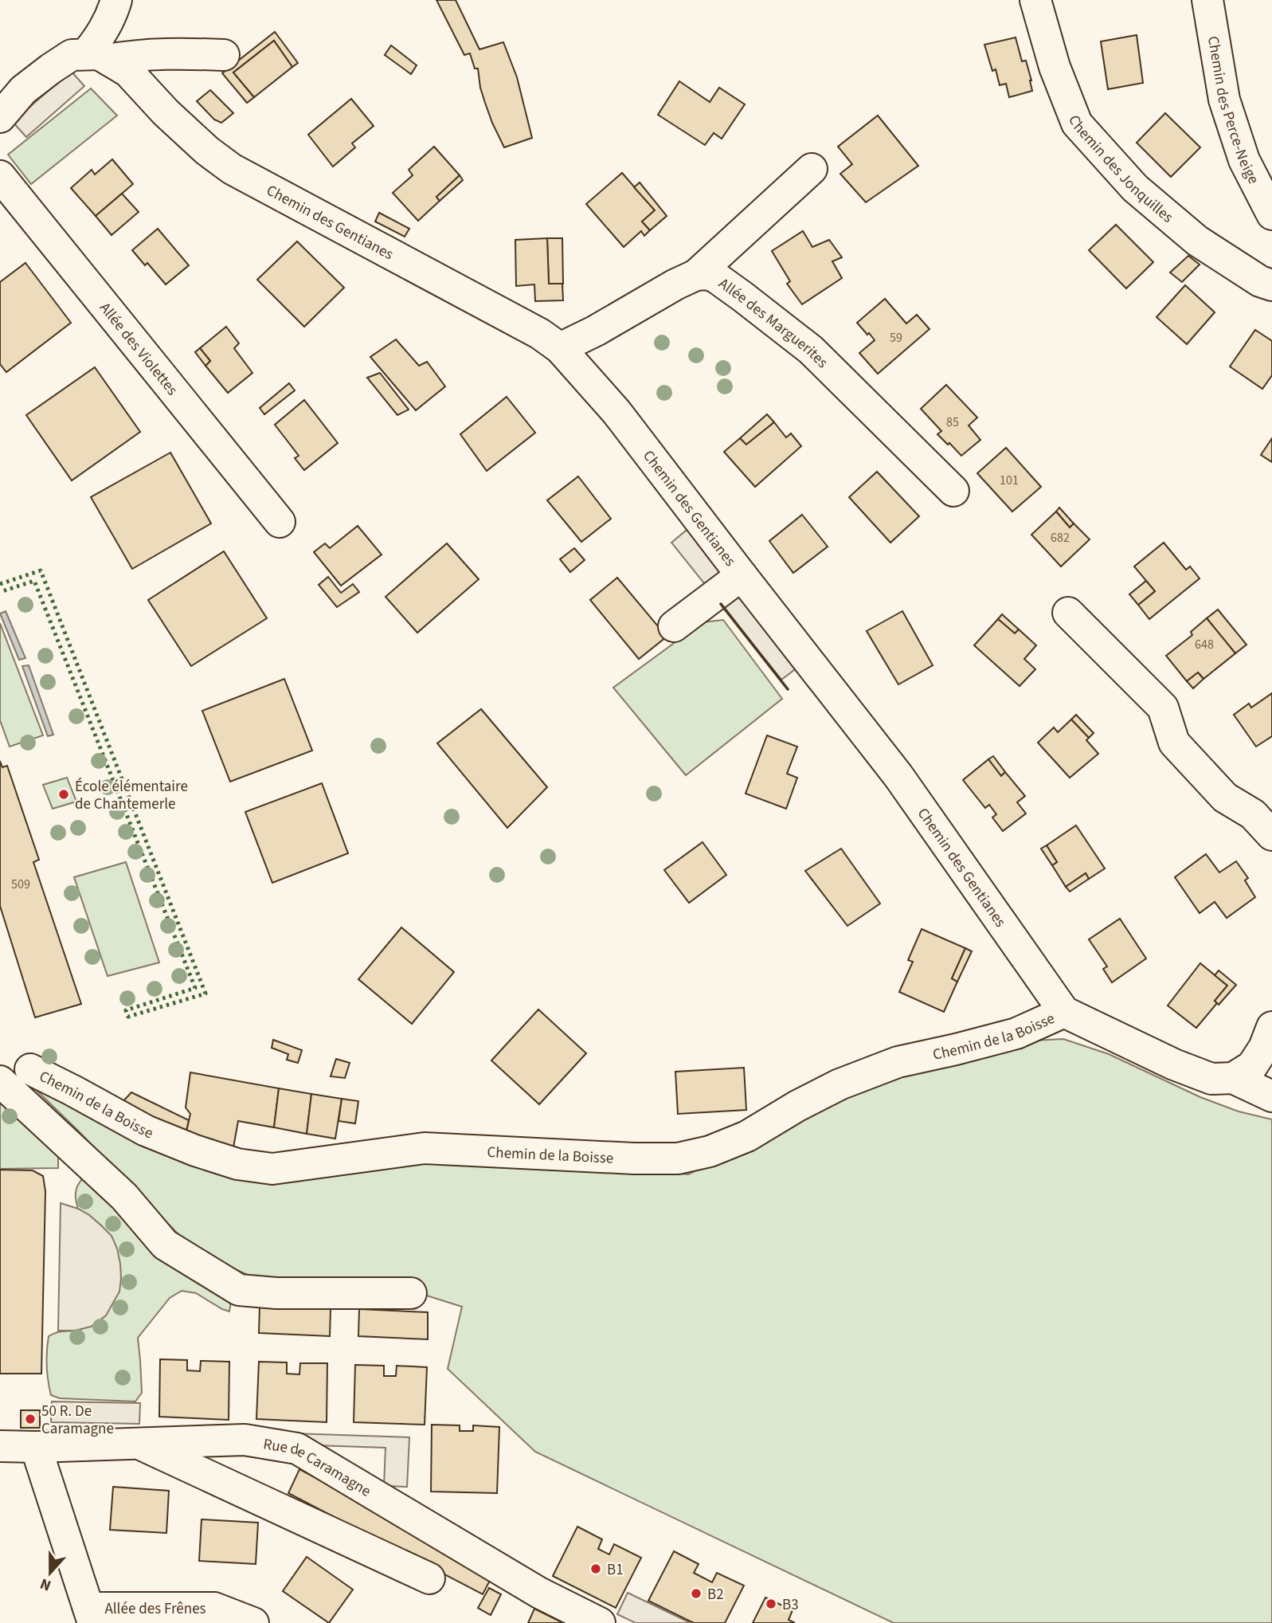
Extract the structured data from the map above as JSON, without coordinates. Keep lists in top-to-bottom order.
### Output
{
  "streets": {
    "street": [
      "Chemin des Perce-Neige",
      "Chemin des Jonquilles",
      "Chemin des Gentianes",
      "Allée des Marguerites",
      "Allée des Violettes",
      "Chemin de la Boisse",
      "Rue de Caramagne",
      "Allée des Frênes"
    ]
  },
  "crossings": [
    ["Chemin des Gentianes", "Allée des Marguerites"],
    ["Chemin des Gentianes", "Chemin de la Boisse"]
  ],
  "places": [
    "École élémentaire de Chantemerle",
    "50 R. De Caramagne",
    "B1",
    "B2",
    "B3"
  ],
  "house_numbers": [
    "59",
    "85",
    "101",
    "682",
    "648",
    "509"
  ],
  "north": "bottom"
}
